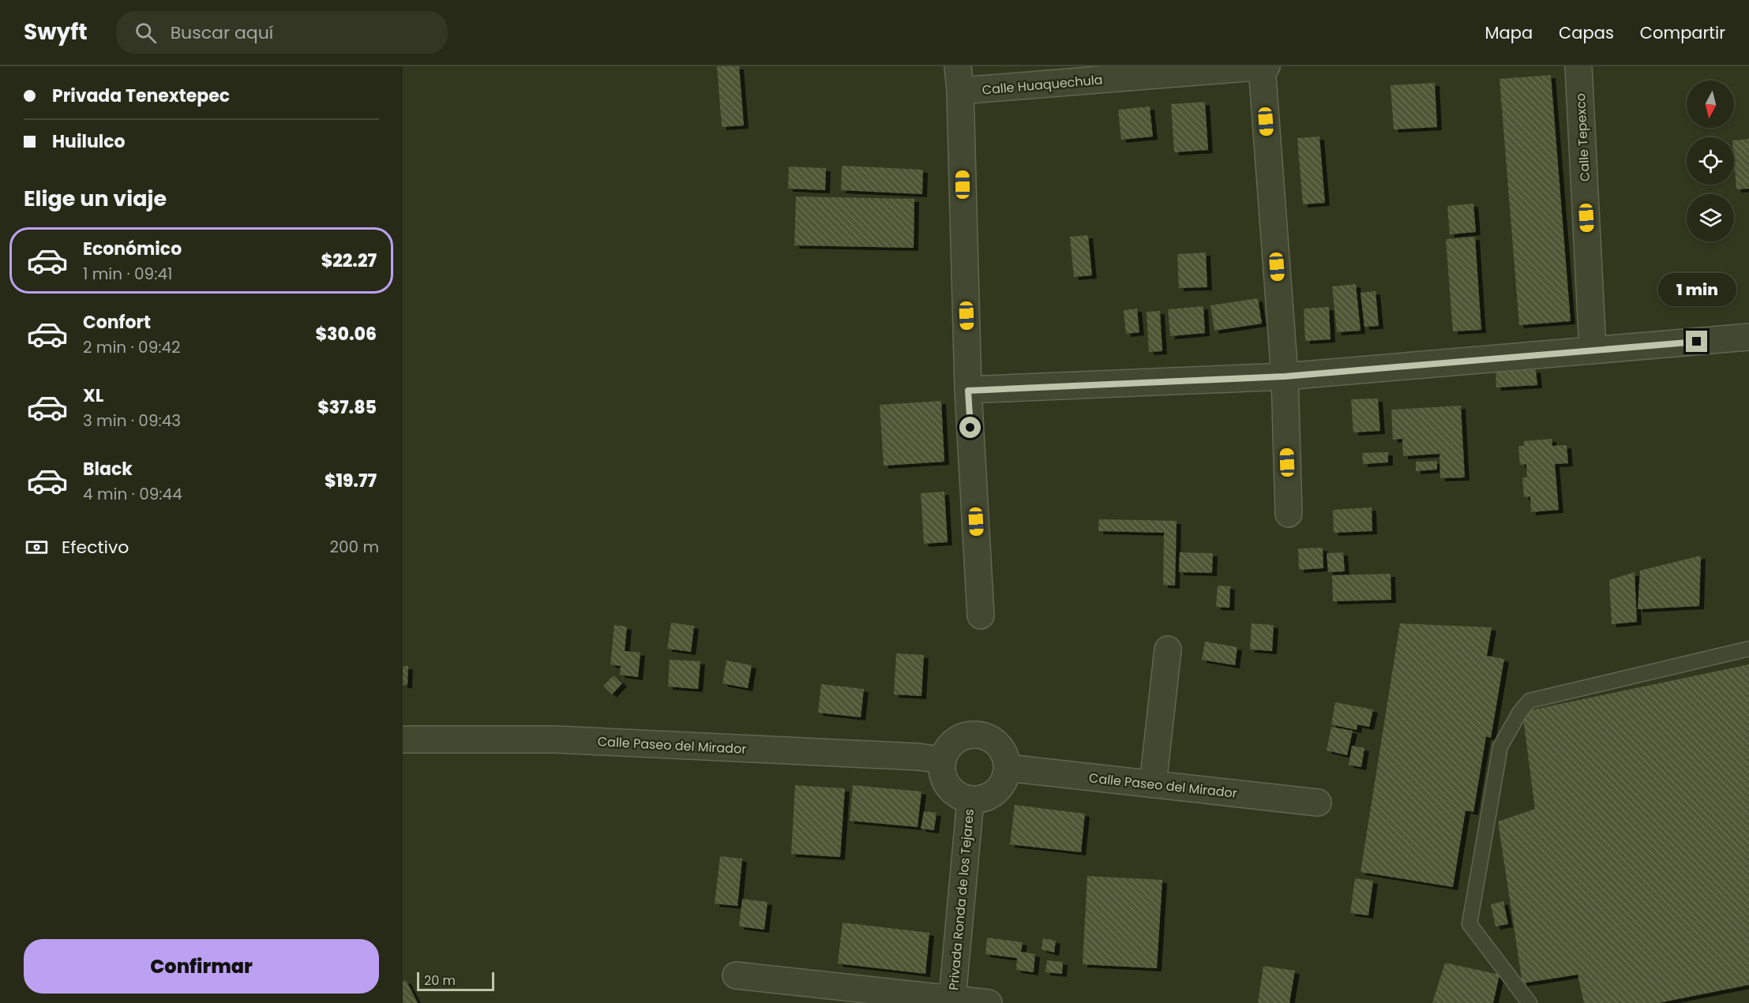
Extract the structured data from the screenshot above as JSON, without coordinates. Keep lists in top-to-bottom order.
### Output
{
  "streets": {
    "street": [
      "Calle Huaquechula",
      "Calle Tepexco",
      "Calle Paseo del Mirador",
      "Privada Ronda de los Tejares"
    ]
  },
  "crossings": [
    ["Calle Paseo del Mirador", "Privada Ronda de los Tejares"]
  ],
  "scale_bar": "20 m",
  "north": "bottom",
  "page": {
    "header": "Swyft",
    "search": "Buscar aquí",
    "nav": ["Mapa", "Capas", "Compartir"],
    "banner": ["Privada Tenextepec", "Huilulco"],
    "heading": "Elige un viaje",
    "list": [
      {
        "name": "Económico",
        "note": "1 min · 09:41",
        "value": "$22.27"
      },
      {
        "name": "Confort",
        "note": "2 min · 09:42",
        "value": "$30.06"
      },
      {
        "name": "XL",
        "note": "3 min · 09:43",
        "value": "$37.85"
      },
      {
        "name": "Black",
        "note": "4 min · 09:44",
        "value": "$19.77"
      }
    ],
    "bubble": "1 min",
    "pay": ["Efectivo", "200 m"],
    "buttons": "Confirmar",
    "scale": "20 m"
  }
}
